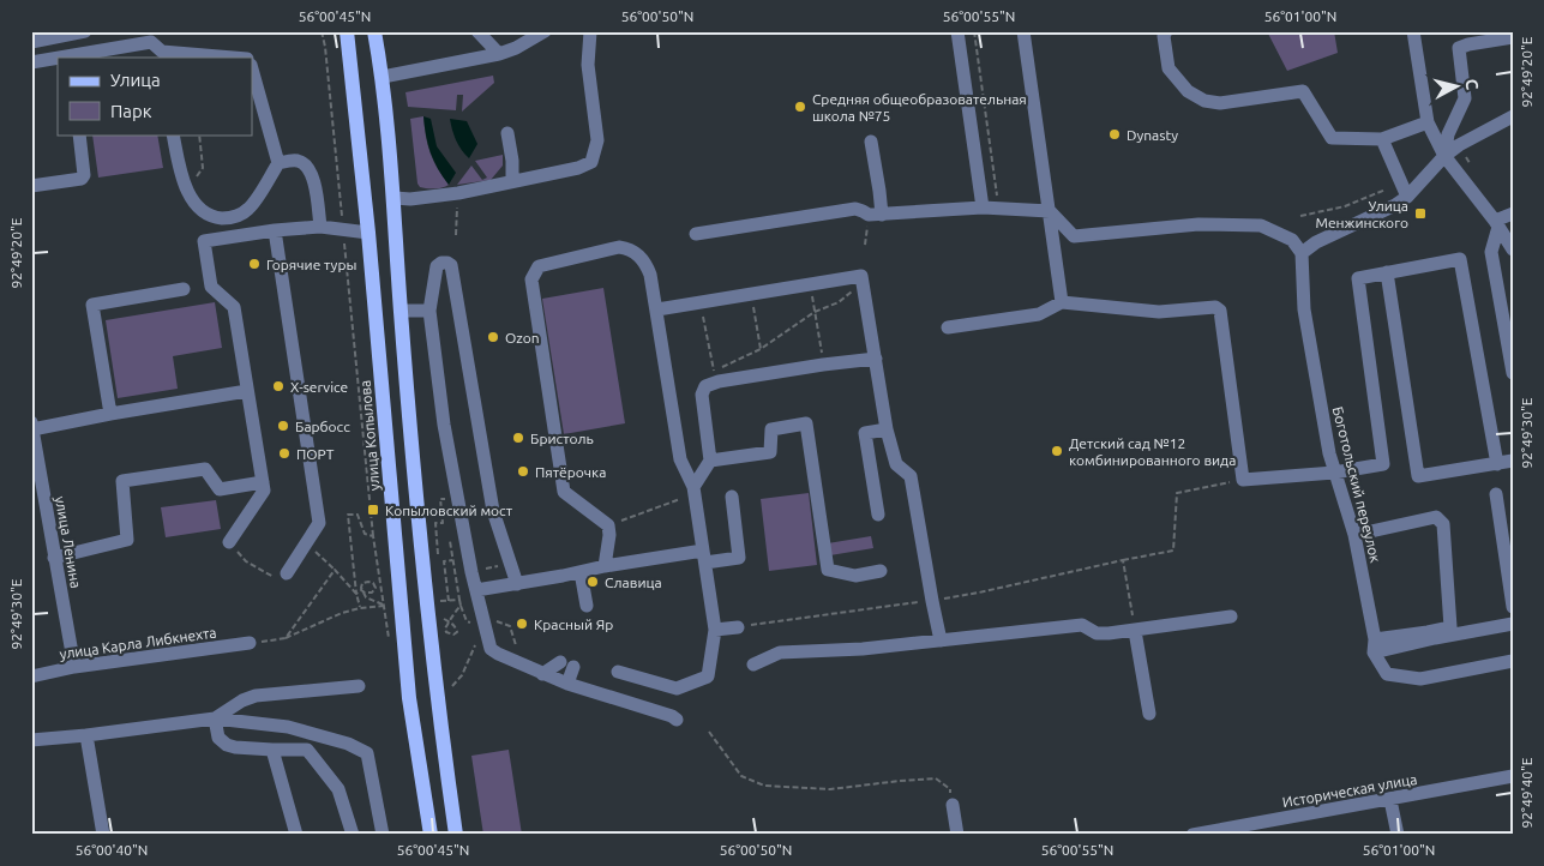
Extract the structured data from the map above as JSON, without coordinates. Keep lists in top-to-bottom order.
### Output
{
  "streets": {
    "main road": ["улица Копылова"],
    "street": [
      "Боготольский переулок",
      "улица Ленина",
      "улица Карла Либкнехта",
      "Историческая улица"
    ]
  },
  "crossings": [
    ["улица Ленина", "улица Карла Либкнехта"]
  ],
  "places": {
    "other": [
      "Средняя общеобразовательная школа №75",
      "Dynasty",
      "Горячие туры",
      "Ozon",
      "X-service",
      "Барбосс",
      "Бристоль",
      "Детский сад №12 комбинированного вида",
      "ПОРТ",
      "Пятёрочка",
      "Славица",
      "Красный Яр"
    ],
    "transit": ["Улица Менжинского", "Копыловский мост"]
  },
  "legend": ["Улица", "Парк"],
  "north": "right",
  "coordinates": [
    "56°00'45\"N",
    "56°00'50\"N",
    "56°00'55\"N",
    "56°01'00\"N",
    "92°49'20\"E",
    "92°49'30\"E",
    "92°49'40\"E",
    "56°00'40\"N"
  ]
}
